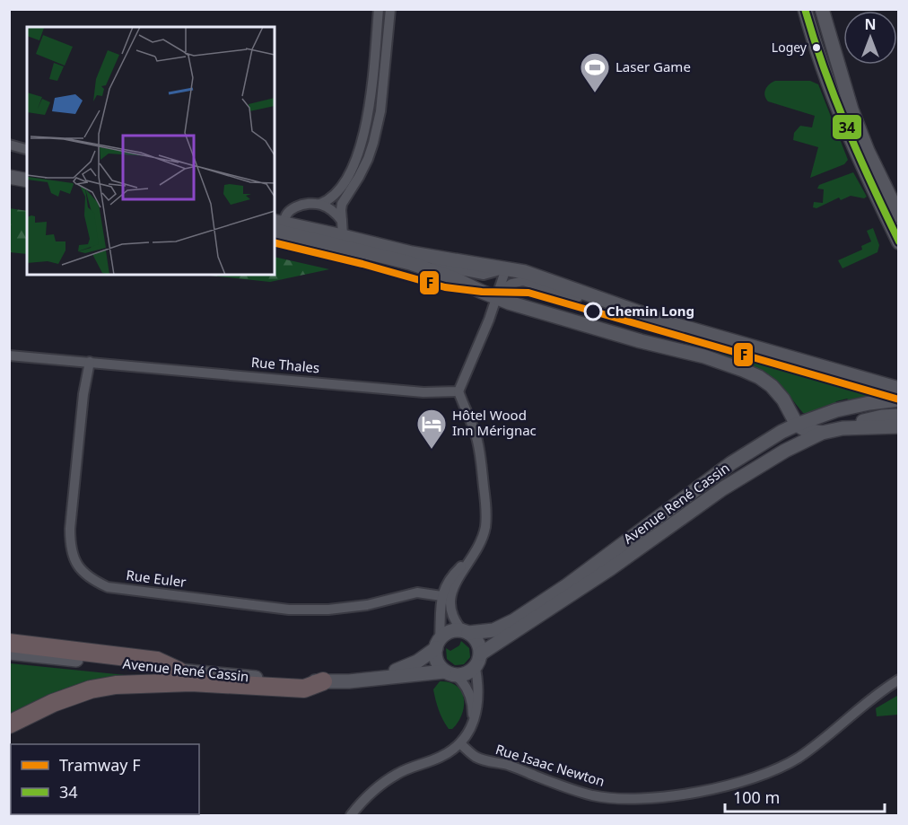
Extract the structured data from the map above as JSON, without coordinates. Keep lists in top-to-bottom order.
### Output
{
  "streets": {
    "street": [
      "Rue Thales",
      "Avenue René Cassin",
      "Rue Euler",
      "Rue Isaac Newton"
    ]
  },
  "crossings": [
    ["Rue Thales", "Rue Euler"]
  ],
  "places": {
    "other": ["Logey", "Chemin Long"],
    "sports": ["Laser Game"],
    "hotel": ["Hôtel Wood Inn Mérignac"]
  },
  "lines": ["transit line 34", "tram line F"],
  "legend": ["Tramway F", "34"],
  "scale_bar": "100 m",
  "north": "top"
}
